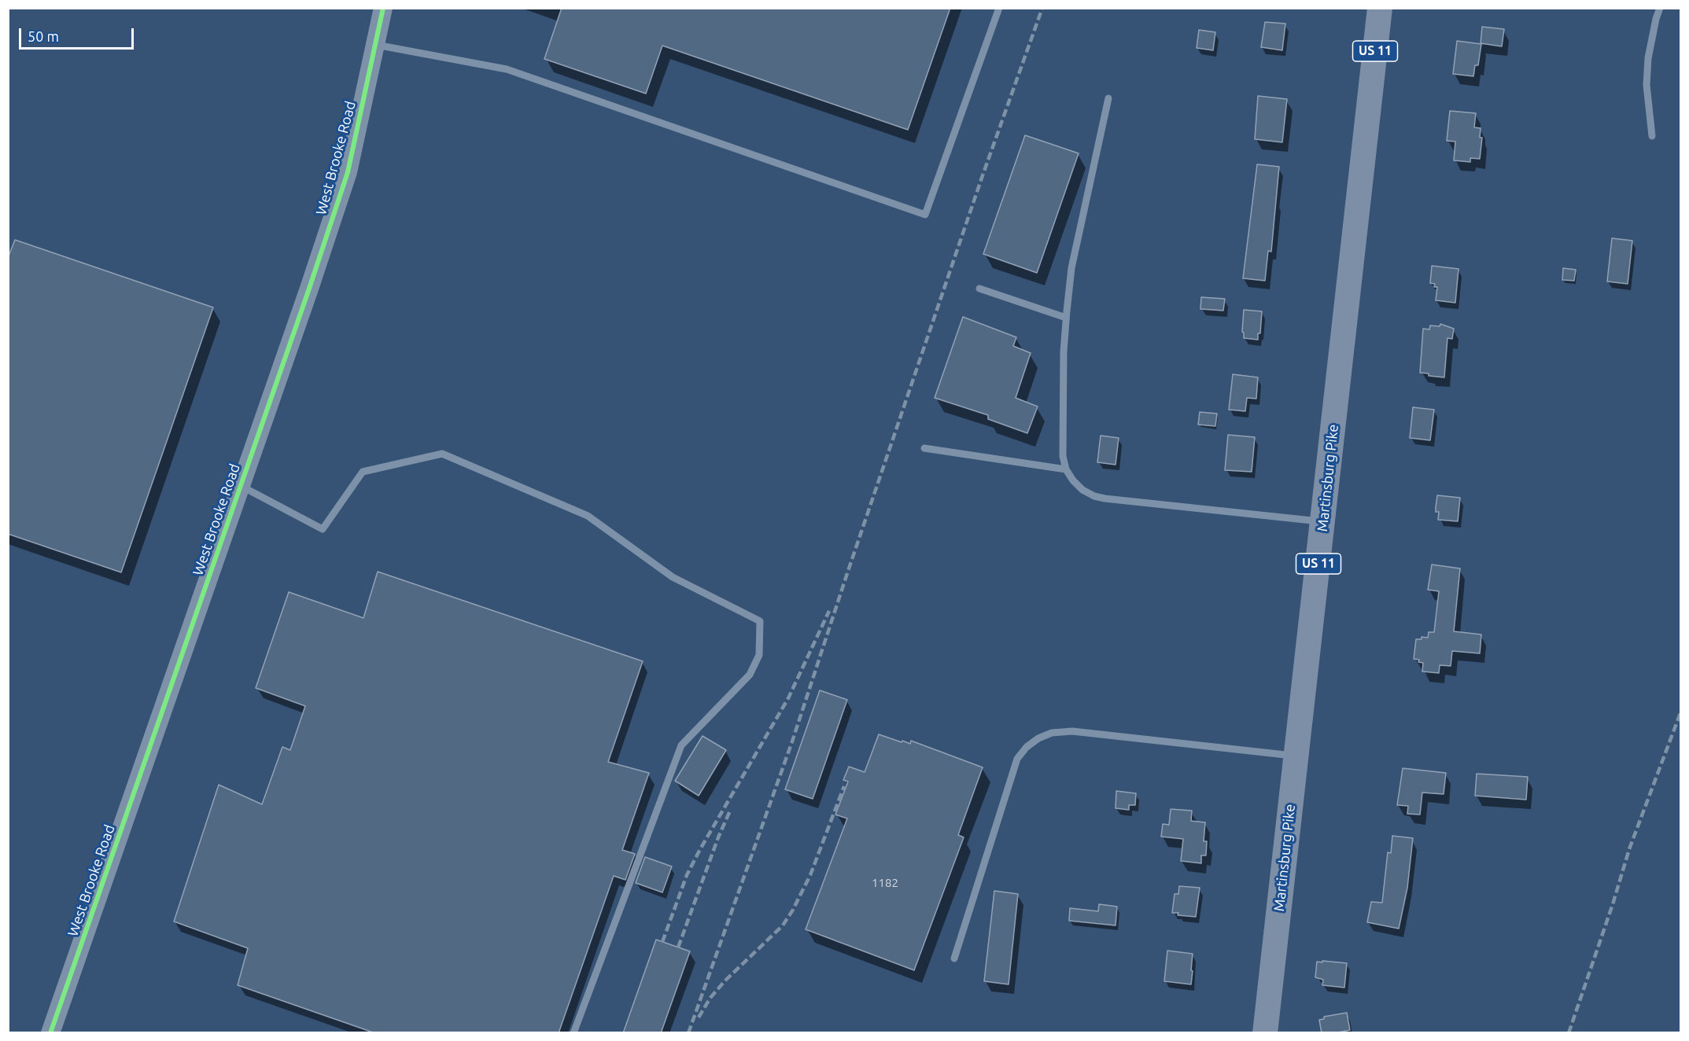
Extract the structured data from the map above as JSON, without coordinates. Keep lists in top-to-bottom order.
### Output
{
  "streets": {
    "main road": ["US 11", "Martinsburg Pike"],
    "street": ["West Brooke Road"]
  },
  "house_numbers": ["1182"],
  "scale_bar": "50 m"
}
